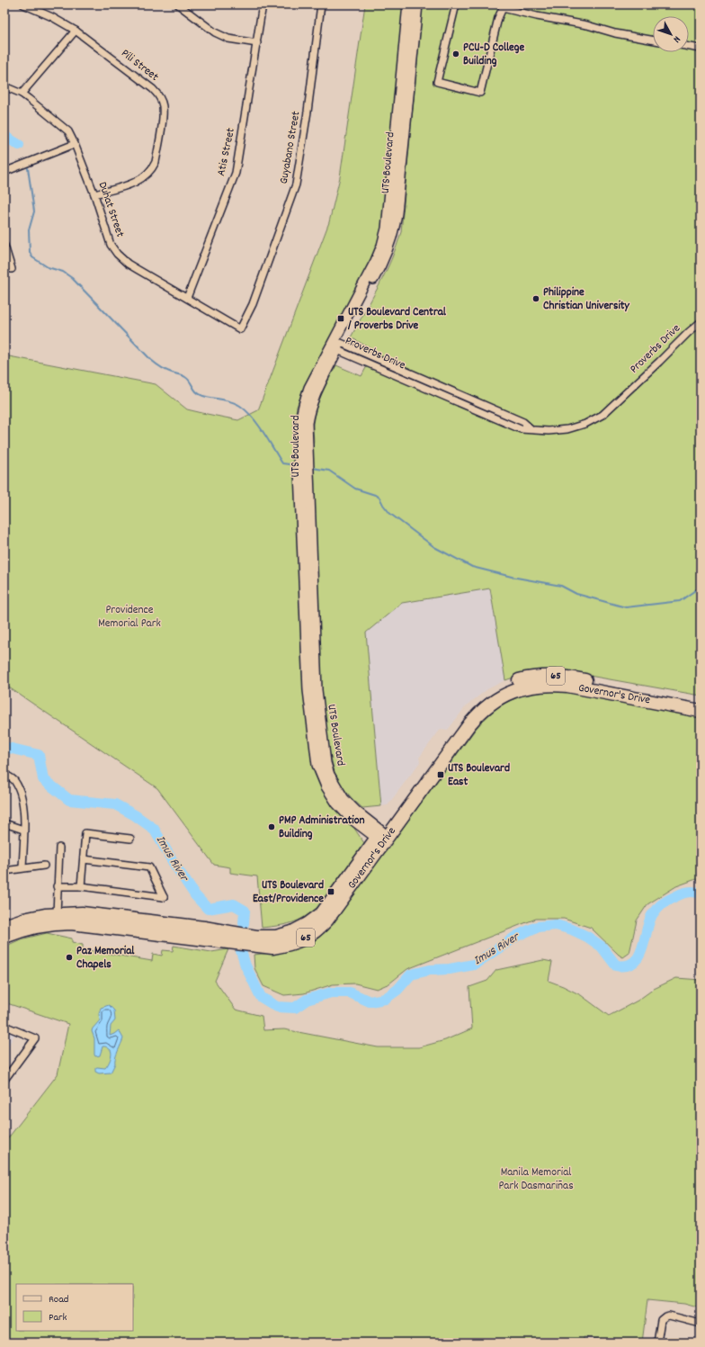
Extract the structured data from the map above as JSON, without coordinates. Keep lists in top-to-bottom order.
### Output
{
  "streets": {
    "highway": ["65", "Governor's Drive"],
    "main road": ["UTS Boulevard"],
    "street": [
      "Pili Street",
      "Guyabano Street",
      "Atis Street",
      "Duhat Street",
      "Proverbs Drive"
    ]
  },
  "crossings": [
    ["Pili Street", "Duhat Street"],
    ["Guyabano Street", "Duhat Street"],
    ["Atis Street", "Duhat Street"],
    ["UTS Boulevard", "Proverbs Drive"],
    ["UTS Boulevard", "Governor's Drive"]
  ],
  "water": ["Imus River"],
  "parks": ["Providence Memorial Park", "Manila Memorial Park Dasmariñas"],
  "places": {
    "other": [
      "PCU-D College Building",
      "Philippine Christian University",
      "PMP Administration Building",
      "Paz Memorial Chapels"
    ],
    "transit": ["UTS Boulevard Central / Proverbs Drive", "UTS Boulevard East", "UTS Boulevard East/Providence"]
  },
  "legend": ["Road", "Park"],
  "north": "bottom right"
}
